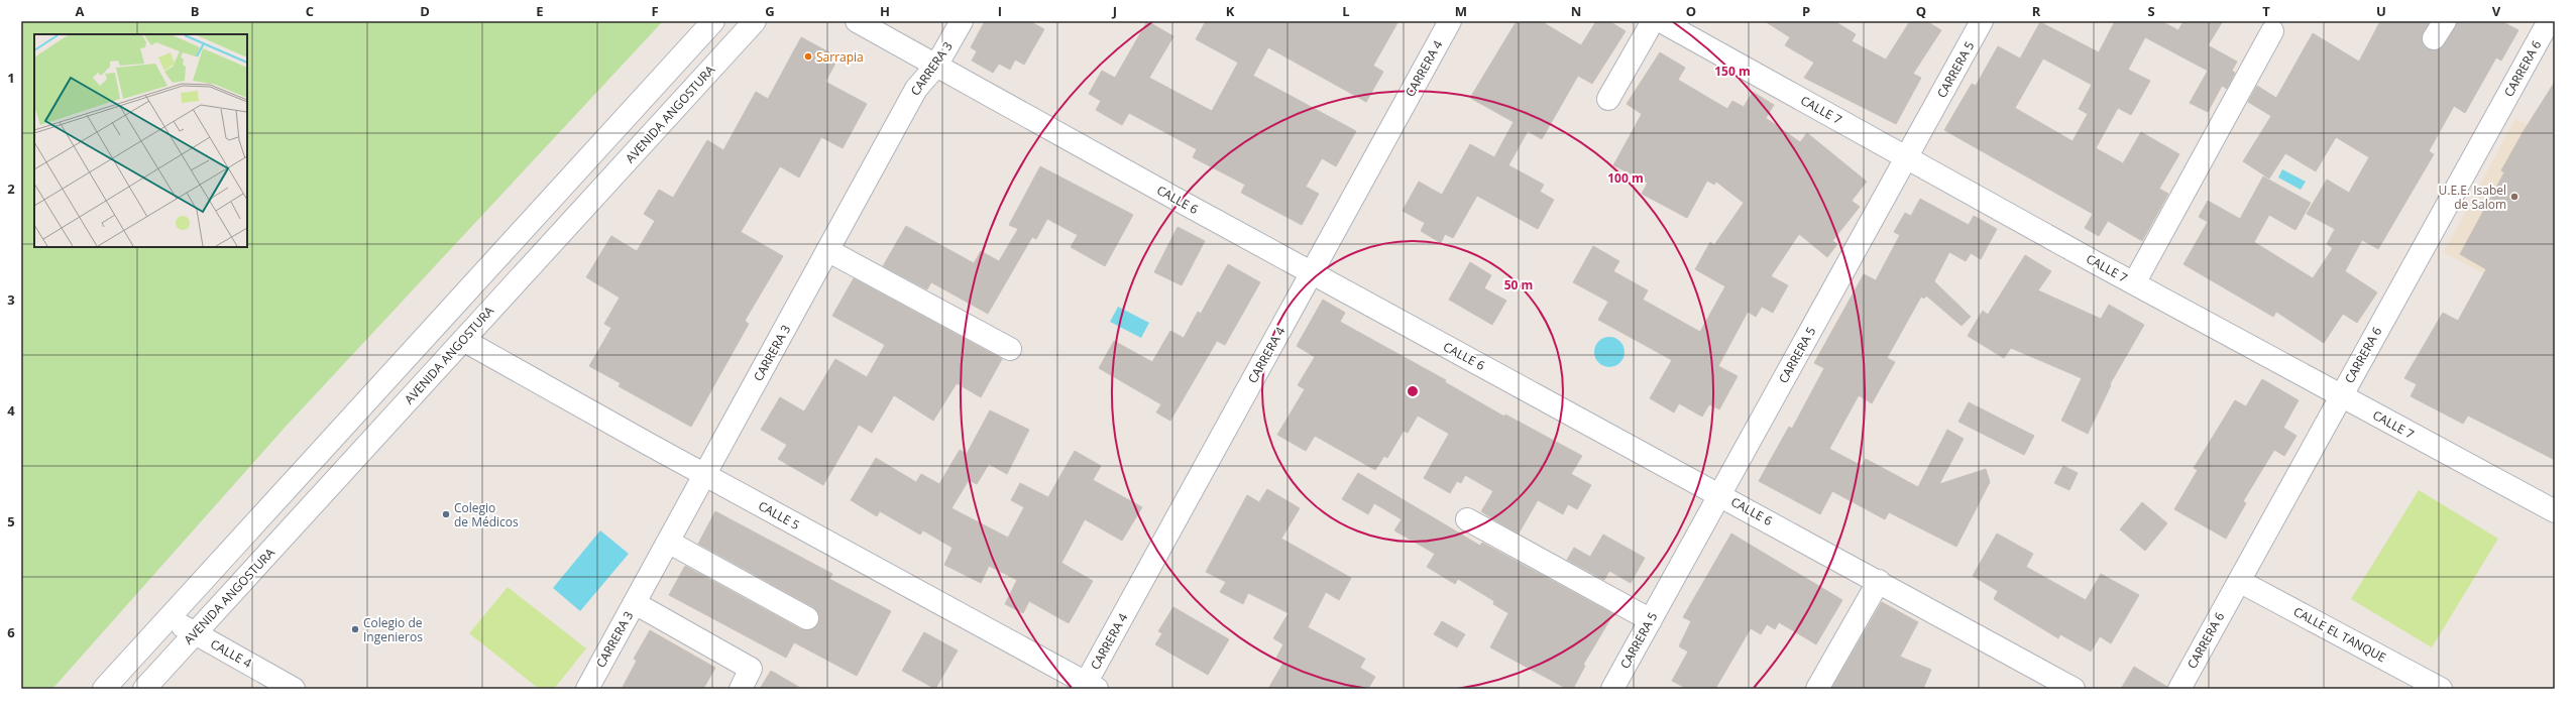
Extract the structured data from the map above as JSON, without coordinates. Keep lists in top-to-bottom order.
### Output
{
  "streets": {
    "street": [
      "CARRERA 3",
      "CARRERA 4",
      "CARRERA 6",
      "CARRERA 5",
      "CALLE 7",
      "AVENIDA ANGOSTURA",
      "CALLE 6",
      "CALLE 5",
      "CALLE EL TANQUE",
      "CALLE 4"
    ]
  },
  "crossings": [
    ["CARRERA 3", "CALLE 6"],
    ["CARRERA 3", "CALLE 5"],
    ["CARRERA 4", "CALLE 6"],
    ["CARRERA 4", "CALLE 5"],
    ["CARRERA 6", "CALLE 7"],
    ["CARRERA 6", "CALLE EL TANQUE"],
    ["CARRERA 5", "CALLE 7"],
    ["CARRERA 5", "CALLE 6"],
    ["AVENIDA ANGOSTURA", "CALLE 5"],
    ["AVENIDA ANGOSTURA", "CALLE 4"]
  ],
  "places": [
    "Sarrapia",
    "U.E.E. Isabel de Salom",
    "Colegio de Médicos",
    "Colegio de Ingenieros"
  ],
  "grid": {
    "columns": [
      "A",
      "B",
      "C",
      "D",
      "E",
      "F",
      "G",
      "H",
      "I",
      "J",
      "K",
      "L",
      "M",
      "N",
      "O",
      "P",
      "Q",
      "R",
      "S",
      "T",
      "U",
      "V"
    ],
    "rows": [
      "1",
      "2",
      "3",
      "4",
      "5",
      "6"
    ]
  },
  "rings": ["150 m", "100 m", "50 m"]
}
